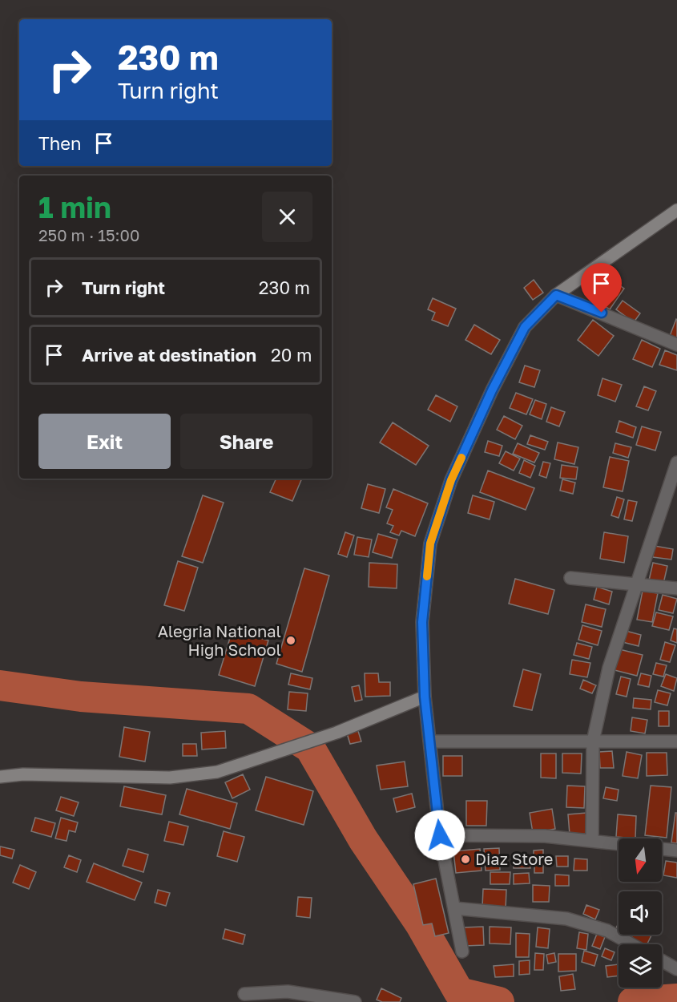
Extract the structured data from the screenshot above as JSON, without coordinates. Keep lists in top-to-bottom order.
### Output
{
  "places": ["Alegria National High School", "Diaz Store"],
  "north": "bottom",
  "page": {
    "turn": ["230 m", "Turn right"],
    "then": "Then",
    "heading": ["1 min", "250 m · 15:00"],
    "list": [
      {
        "name": "Turn right",
        "value": "230 m"
      },
      {
        "name": "Arrive at destination",
        "value": "20 m"
      }
    ],
    "buttons": ["Exit", "Share"]
  }
}
